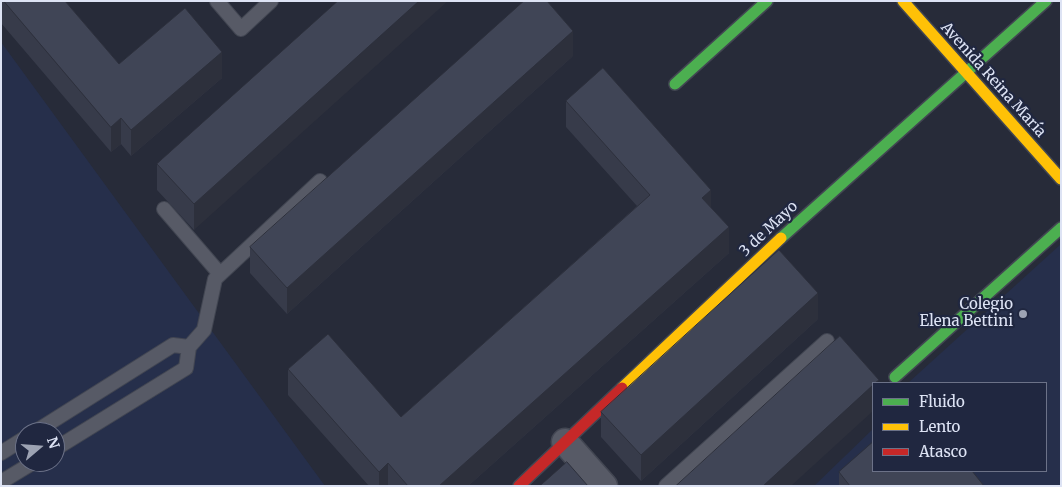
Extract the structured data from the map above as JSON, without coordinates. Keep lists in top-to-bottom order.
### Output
{
  "streets": {
    "street": ["Avenida Reina María", "3 de Mayo"]
  },
  "crossings": [
    ["Avenida Reina María", "3 de Mayo"]
  ],
  "places": ["Colegio Elena Bettini"],
  "legend": ["Fluido", "Lento", "Atasco"],
  "north": "right"
}
